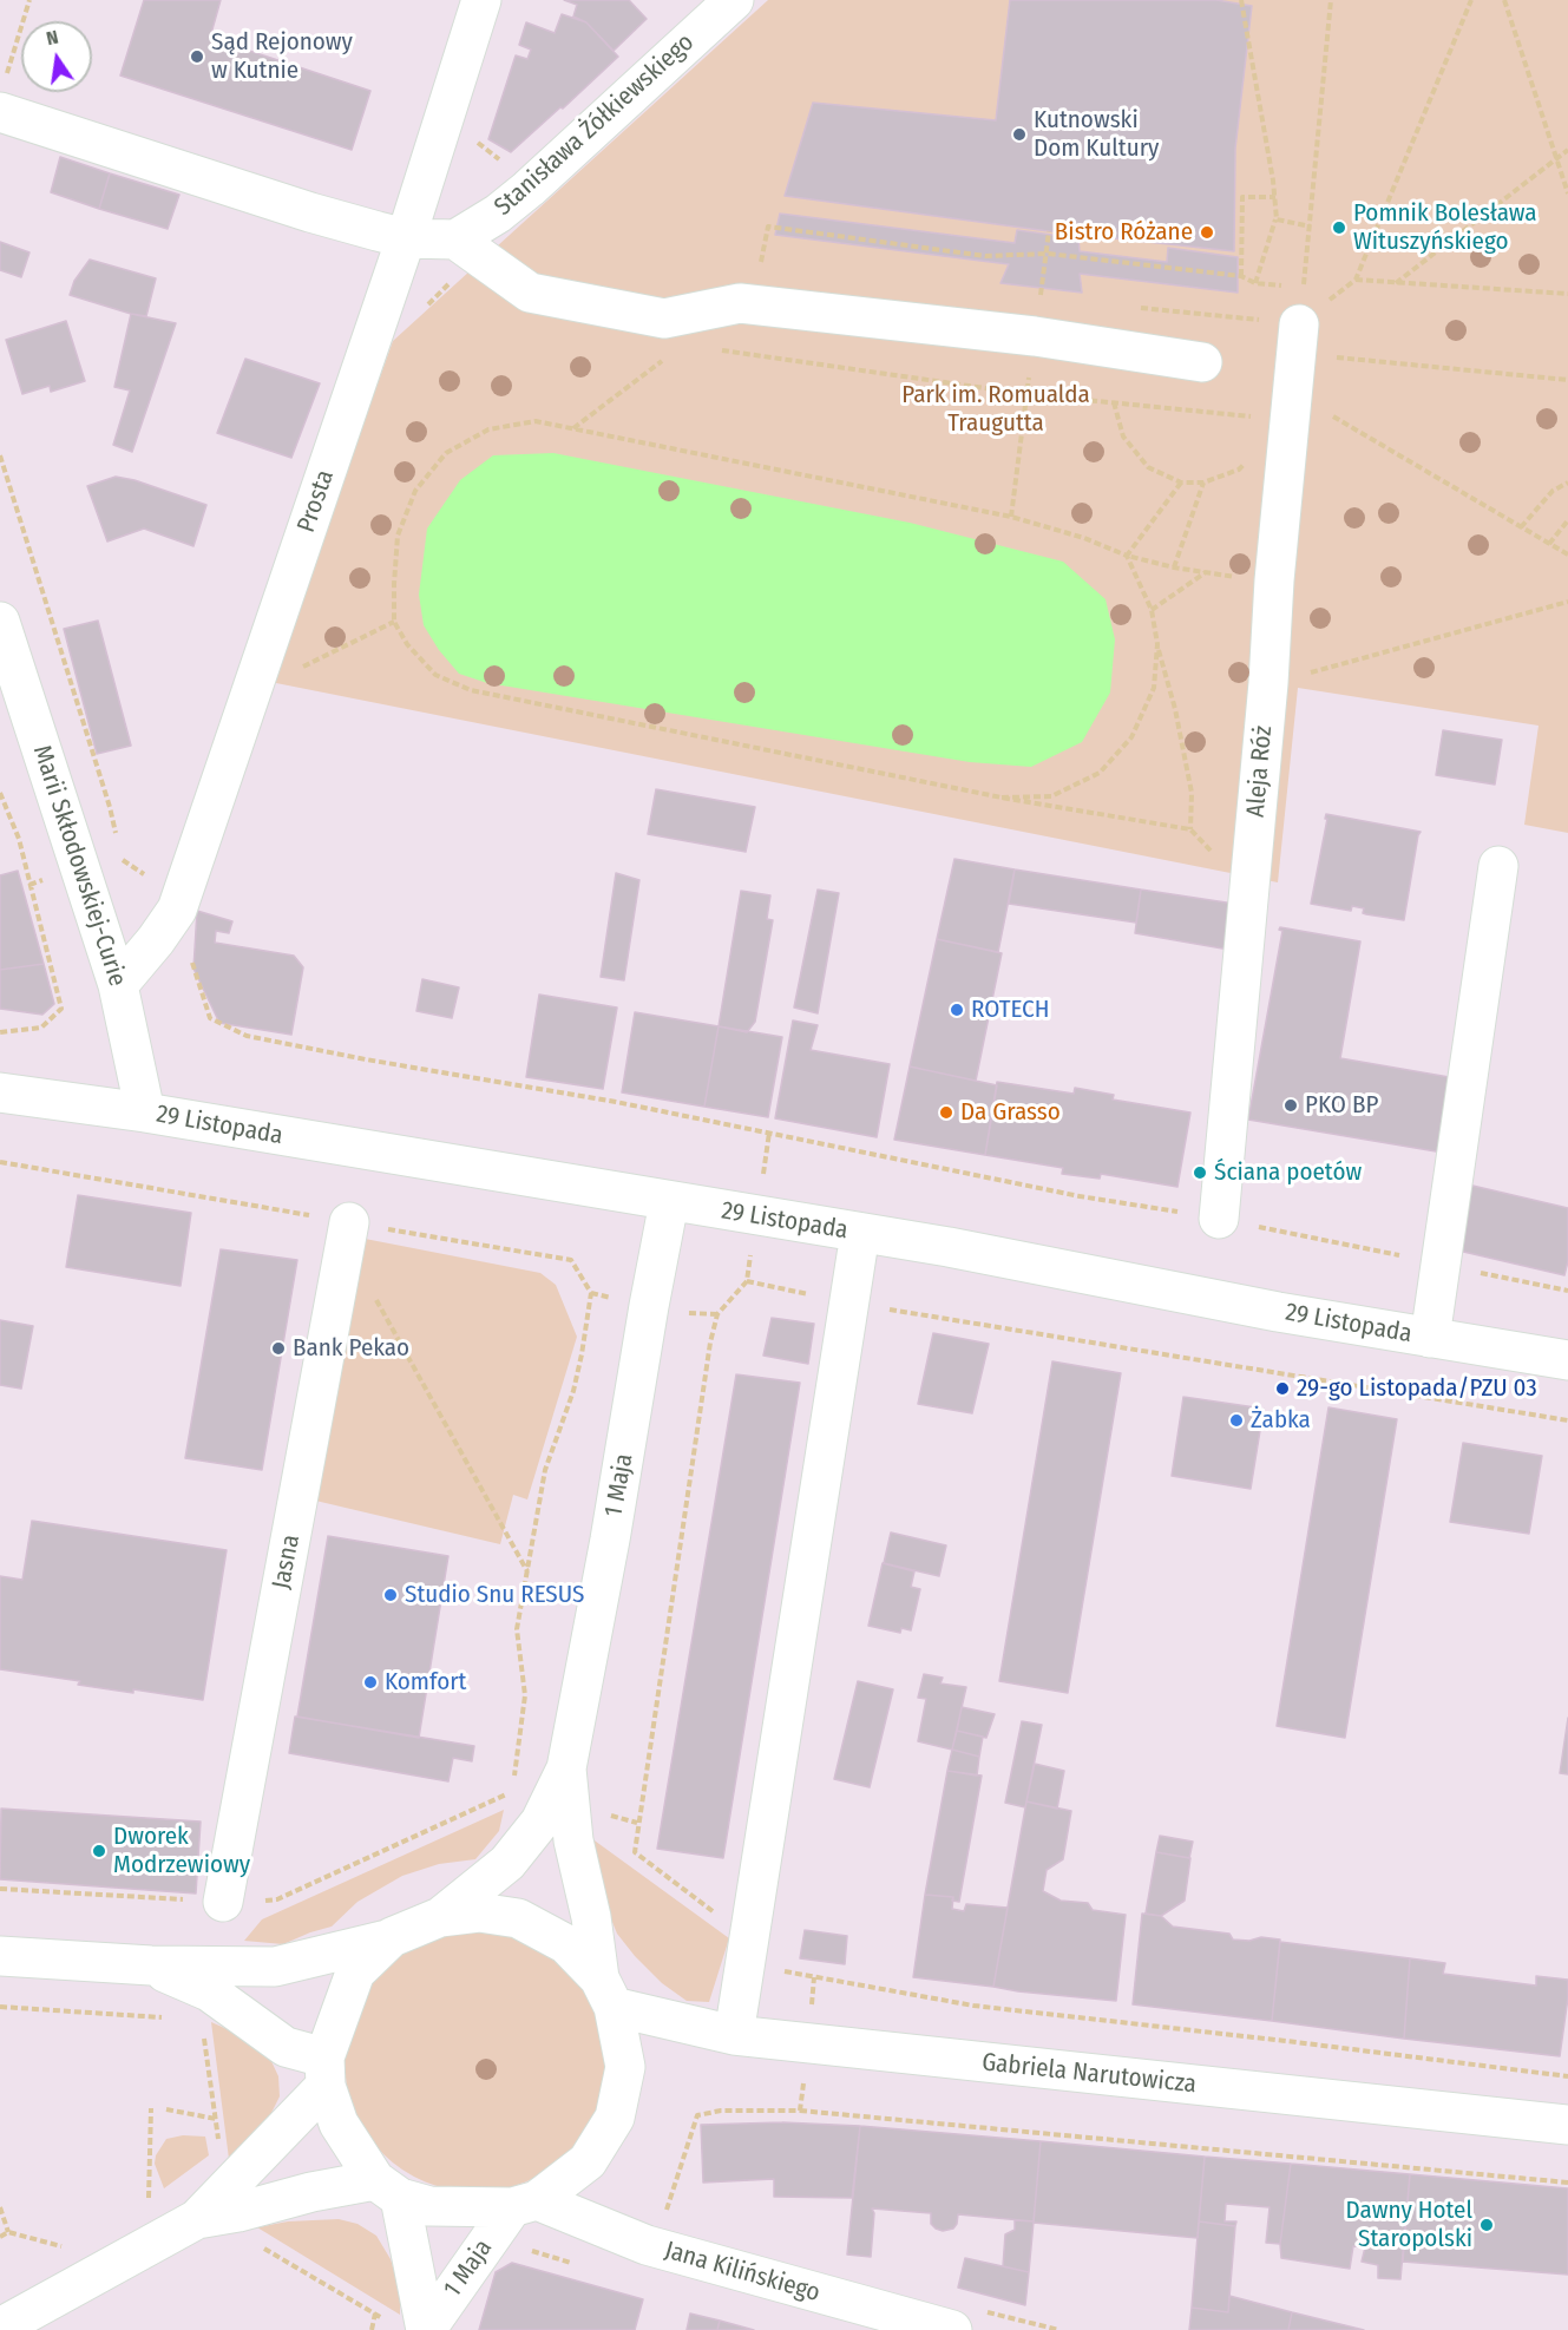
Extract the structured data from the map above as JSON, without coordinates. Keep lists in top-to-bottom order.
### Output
{
  "streets": {
    "street": [
      "Stanisława Żółkiewskiego",
      "Prosta",
      "Aleja Róż",
      "Marii Skłodowskiej-Curie",
      "29 Listopada",
      "1 Maja",
      "Jasna",
      "Gabriela Narutowicza",
      "Jana Kilińskiego"
    ]
  },
  "crossings": [
    ["Prosta", "Marii Skłodowskiej-Curie"],
    ["Marii Skłodowskiej-Curie", "29 Listopada"],
    ["29 Listopada", "1 Maja"],
    ["1 Maja", "Gabriela Narutowicza"],
    ["1 Maja", "Jana Kilińskiego"]
  ],
  "parks": ["Park im. Romualda Traugutta"],
  "places": [
    "Sąd Rejonowy w Kutnie",
    "Kutnowski Dom Kultury",
    "Pomnik Bolesława Wituszyńskiego",
    "Bistro Różane",
    "ROTECH",
    "PKO BP",
    "Da Grasso",
    "Ściana poetów",
    "Bank Pekao",
    "29-go Listopada/PZU 03",
    "Żabka",
    "Studio Snu RESUS",
    "Komfort",
    "Dworek Modrzewiowy",
    "Dawny Hotel Staropolski"
  ],
  "north": "top"
}
